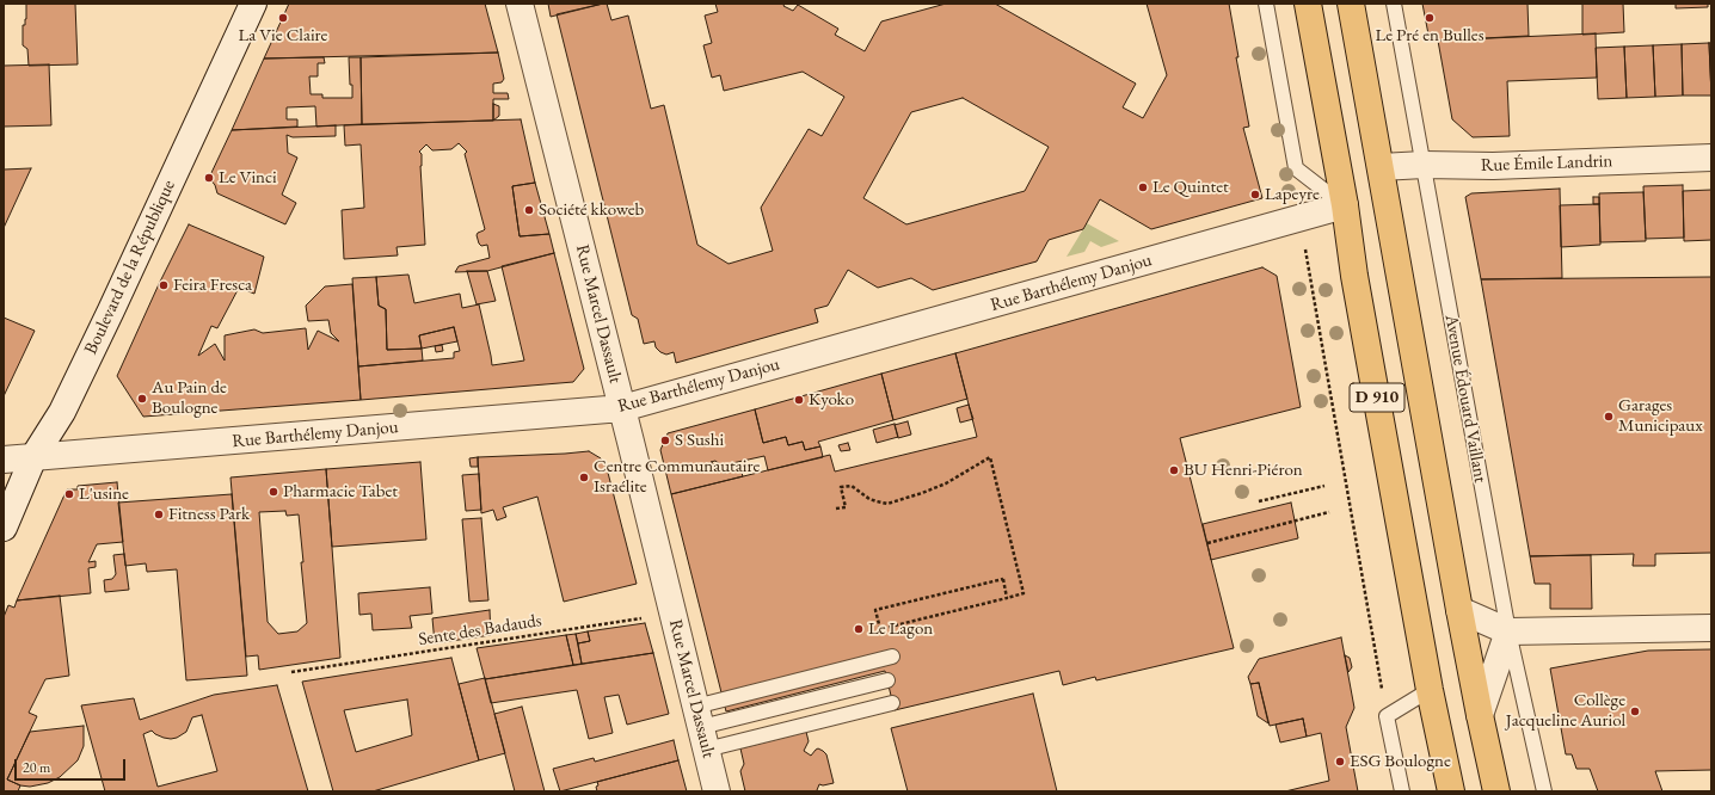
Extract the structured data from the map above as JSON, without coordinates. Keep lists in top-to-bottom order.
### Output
{
  "streets": {
    "main road": ["D 910"],
    "street": [
      "Rue Émile Landrin",
      "Boulevard de la République",
      "Rue Barthélemy Danjou",
      "Rue Marcel Dassault"
    ],
    "lane": ["Avenue Édouard Vaillant"],
    "path": ["Sente des Badauds"]
  },
  "crossings": [
    ["Rue Émile Landrin", "D 910"],
    ["Rue Émile Landrin", "Avenue Édouard Vaillant"],
    ["Boulevard de la République", "Rue Barthélemy Danjou"],
    ["Rue Barthélemy Danjou", "Rue Marcel Dassault"],
    ["Rue Barthélemy Danjou", "D 910"],
    ["Rue Marcel Dassault", "Sente des Badauds"]
  ],
  "places": [
    "La Vie Claire",
    "Le Pré en Bulles",
    "Le Vinci",
    "Le Quintet",
    "Lapeyre",
    "Société kkoweb",
    "Feira Fresca",
    "Au Pain de Boulogne",
    "Kyoko",
    "Garages Municipaux",
    "S Sushi",
    "BU Henri-Piéron",
    "Centre Communautaire Israélite",
    "Pharmacie Tabet",
    "L'usine",
    "Fitness Park",
    "Le Lagon",
    "Collège Jacqueline Auriol",
    "ESG Boulogne"
  ],
  "scale_bar": "20 m"
}
